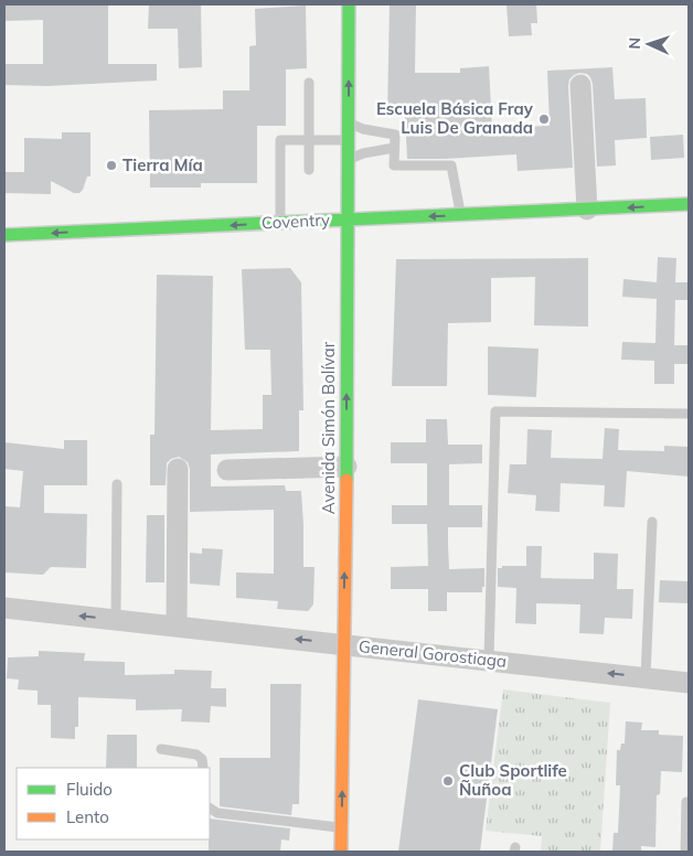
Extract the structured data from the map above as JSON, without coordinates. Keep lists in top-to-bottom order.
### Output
{
  "streets": {
    "street": ["Coventry", "Avenida Simón Bolívar", "General Gorostiaga"]
  },
  "crossings": [
    ["Coventry", "Avenida Simón Bolívar"],
    ["Avenida Simón Bolívar", "General Gorostiaga"]
  ],
  "one_way": ["Coventry", "Avenida Simón Bolívar", "General Gorostiaga"],
  "places": ["Escuela Básica Fray Luis De Granada", "Tierra Mía", "Club Sportlife Ñuñoa"],
  "legend": ["Fluido", "Lento"],
  "north": "left"
}
